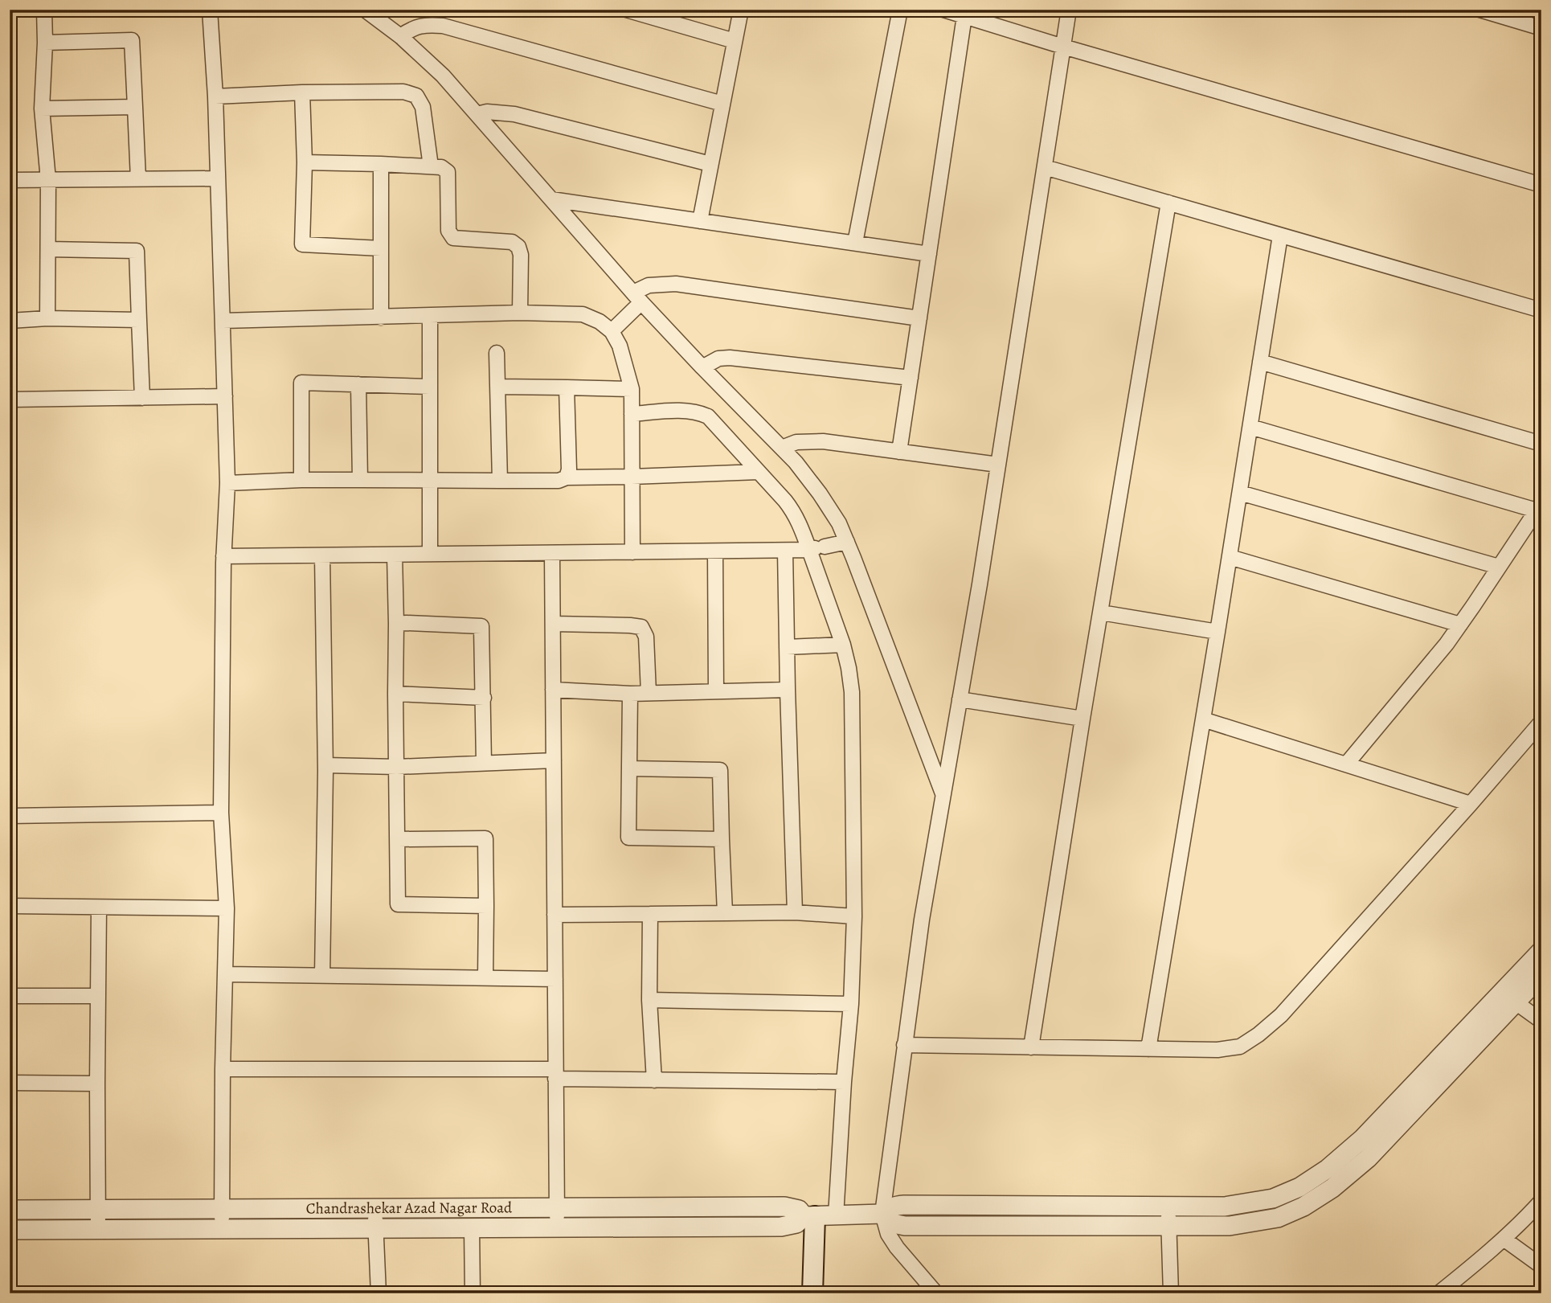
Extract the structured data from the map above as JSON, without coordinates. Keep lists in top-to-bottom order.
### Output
{
  "streets": {
    "street": ["Chandrashekar Azad Nagar Road"]
  }
}
